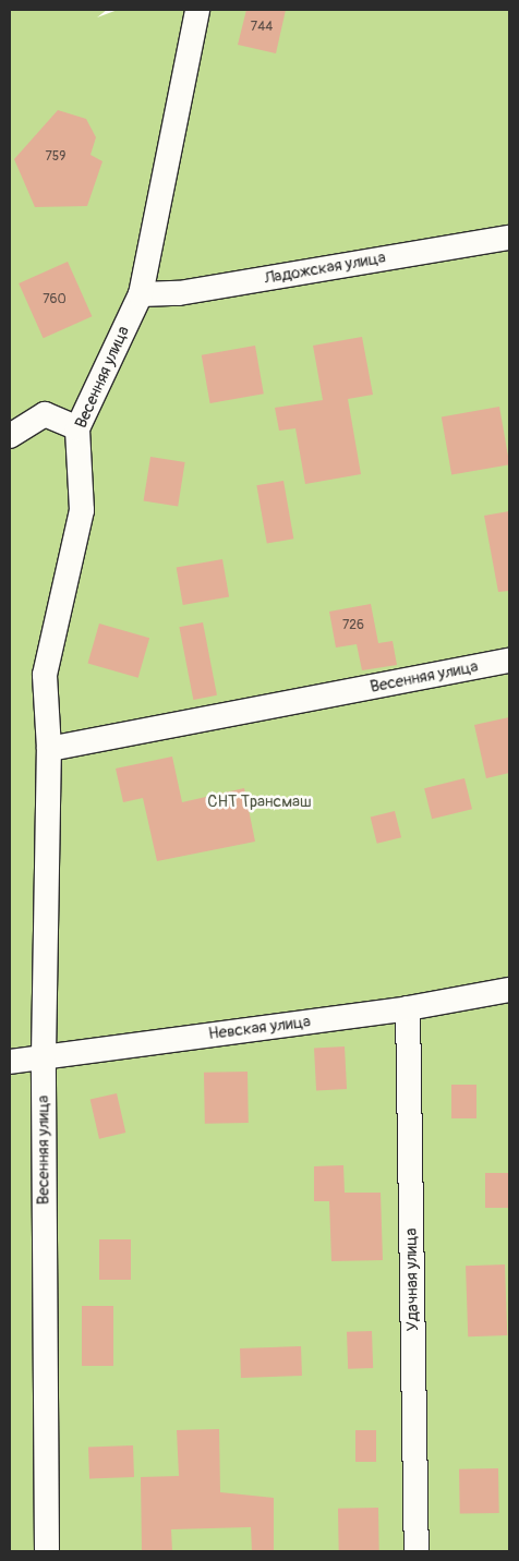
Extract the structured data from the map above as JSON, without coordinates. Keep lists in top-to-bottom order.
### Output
{
  "streets": {
    "street": [
      "Ладожская улица",
      "Весенняя улица",
      "Невская улица",
      "Удачная улица"
    ]
  },
  "crossings": [
    ["Ладожская улица", "Весенняя улица"],
    ["Весенняя улица", "Невская улица"],
    ["Невская улица", "Удачная улица"]
  ],
  "parks": ["СНТ Трансмаш"],
  "house_numbers": [
    "744",
    "759",
    "760",
    "726"
  ]
}
